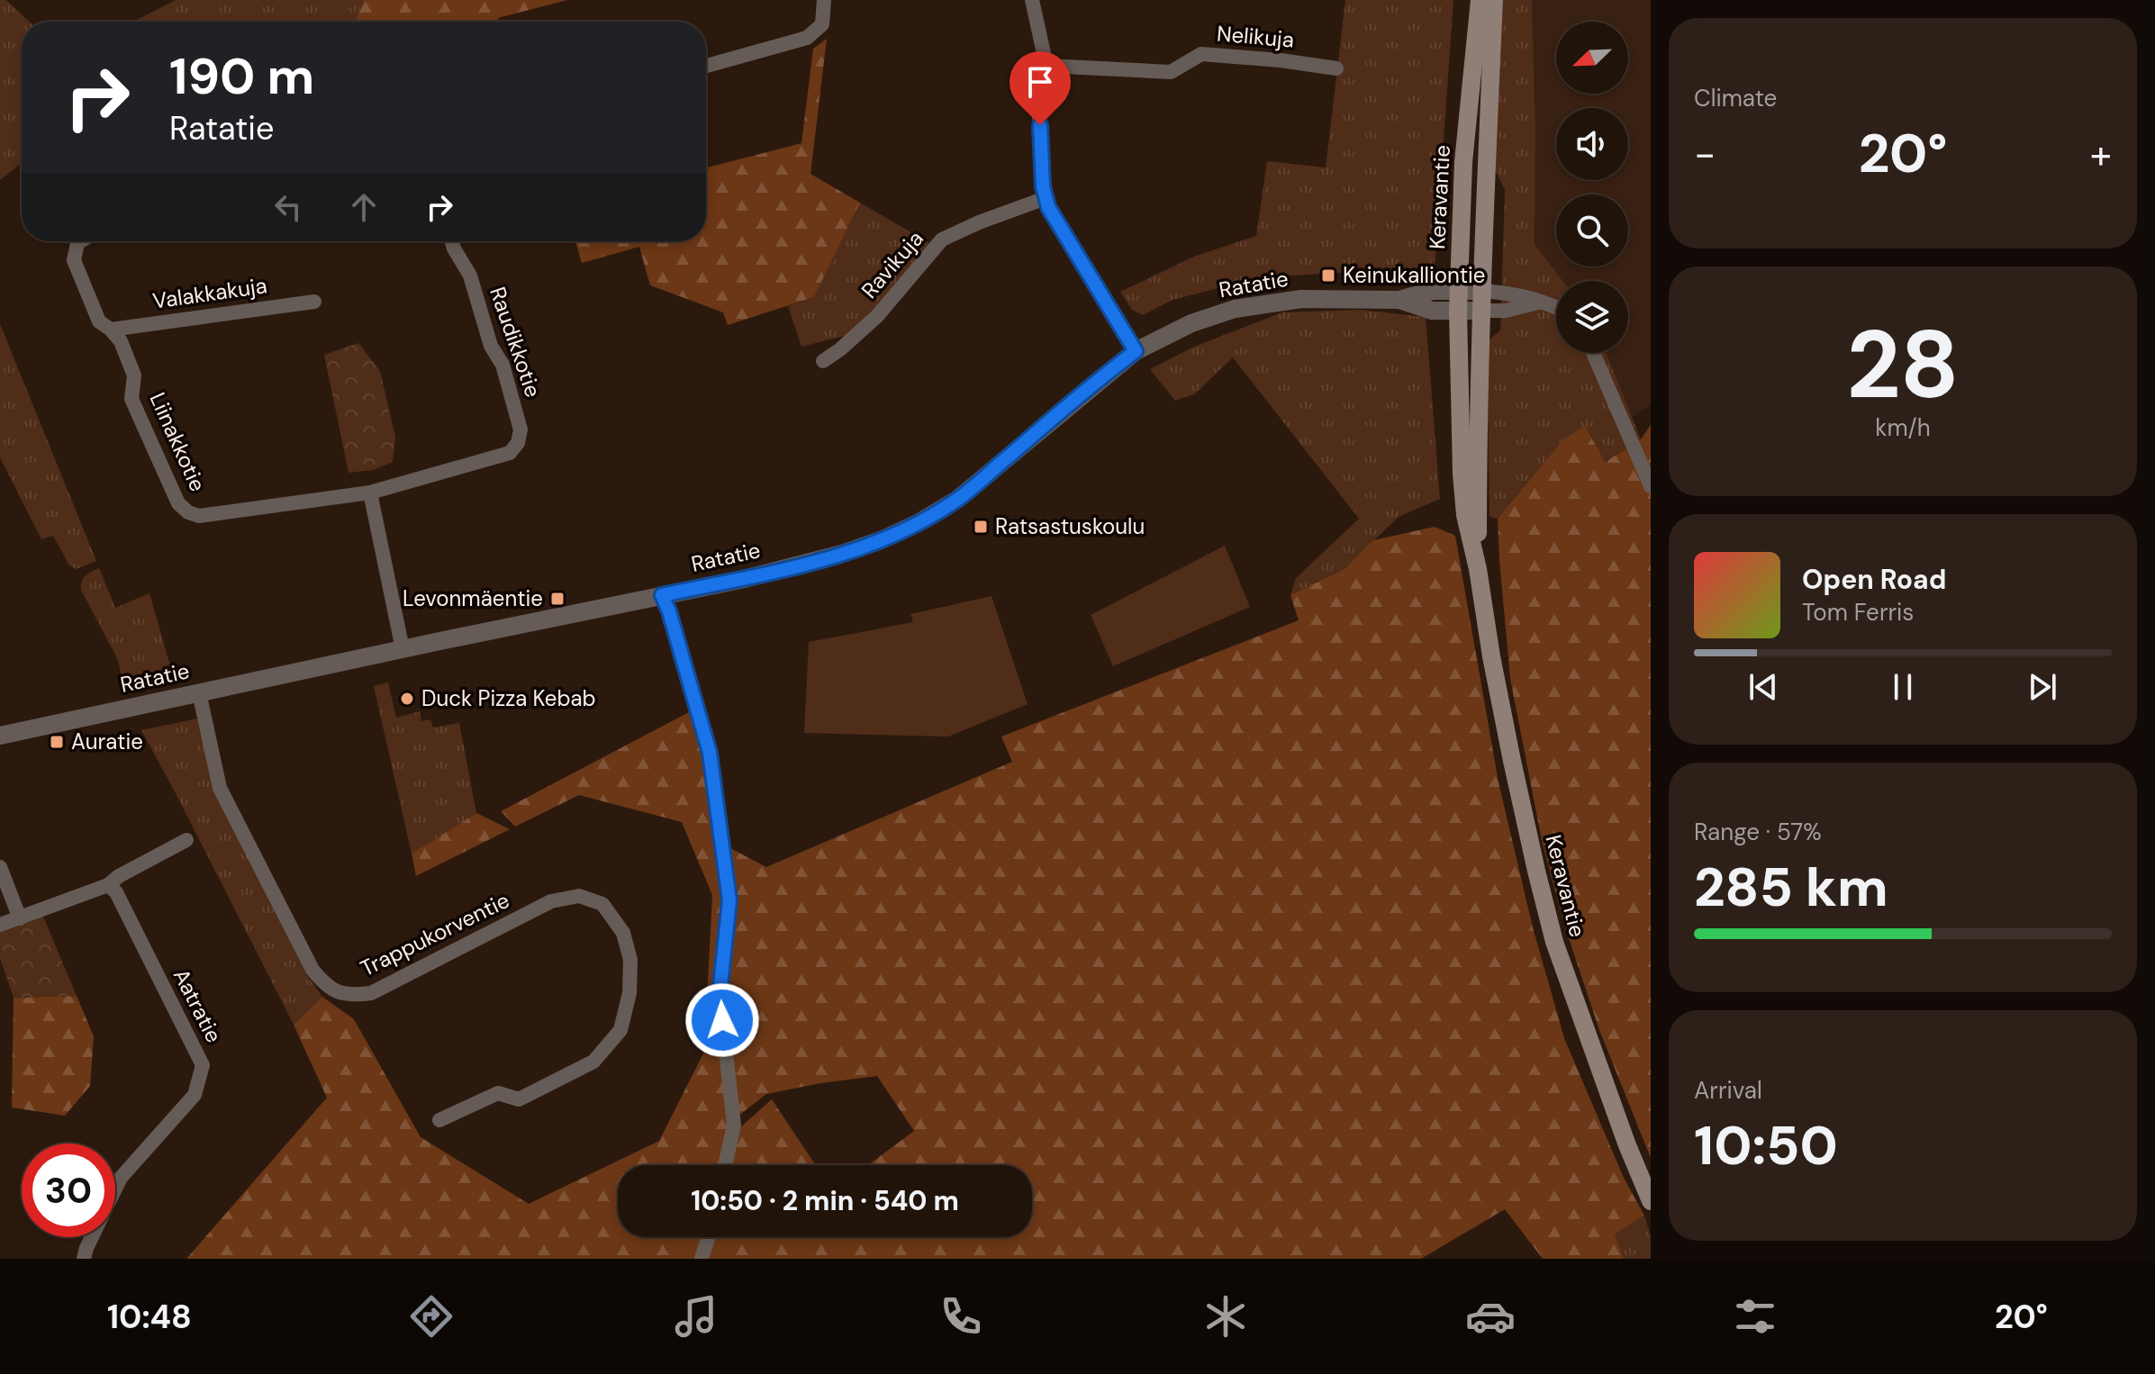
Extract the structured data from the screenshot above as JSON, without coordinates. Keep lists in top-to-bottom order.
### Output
{
  "streets": {
    "main road": ["Keravantie"],
    "street": [
      "Nelikuja",
      "Ravikuja",
      "Ratatie",
      "Valakkakuja",
      "Raudikkotie",
      "Liinakkotie",
      "Trappukorventie",
      "Aatratie"
    ]
  },
  "crossings": [
    ["Keravantie", "Ratatie"],
    ["Ratatie", "Trappukorventie"],
    ["Valakkakuja", "Liinakkotie"],
    ["Raudikkotie", "Liinakkotie"]
  ],
  "places": {
    "transit": [
      "Keinukalliontie",
      "Ratsastuskoulu",
      "Levonmäentie",
      "Auratie"
    ],
    "other": ["Duck Pizza Kebab"]
  },
  "north": "bottom left",
  "page": {
    "tile": [
      "Climate",
      ["28", "km/h"],
      ["Range · 57%", "285 km"],
      ["Arrival", "10:50"]
    ],
    "turn": ["190 m", "Ratatie"],
    "heat": ["−", "20°", "+"],
    "song": ["Open Road", "Tom Ferris"],
    "limit": "30",
    "trip": "10:50 · 2 min · 540 m",
    "tabs": ["10:48", "20°"]
  }
}
